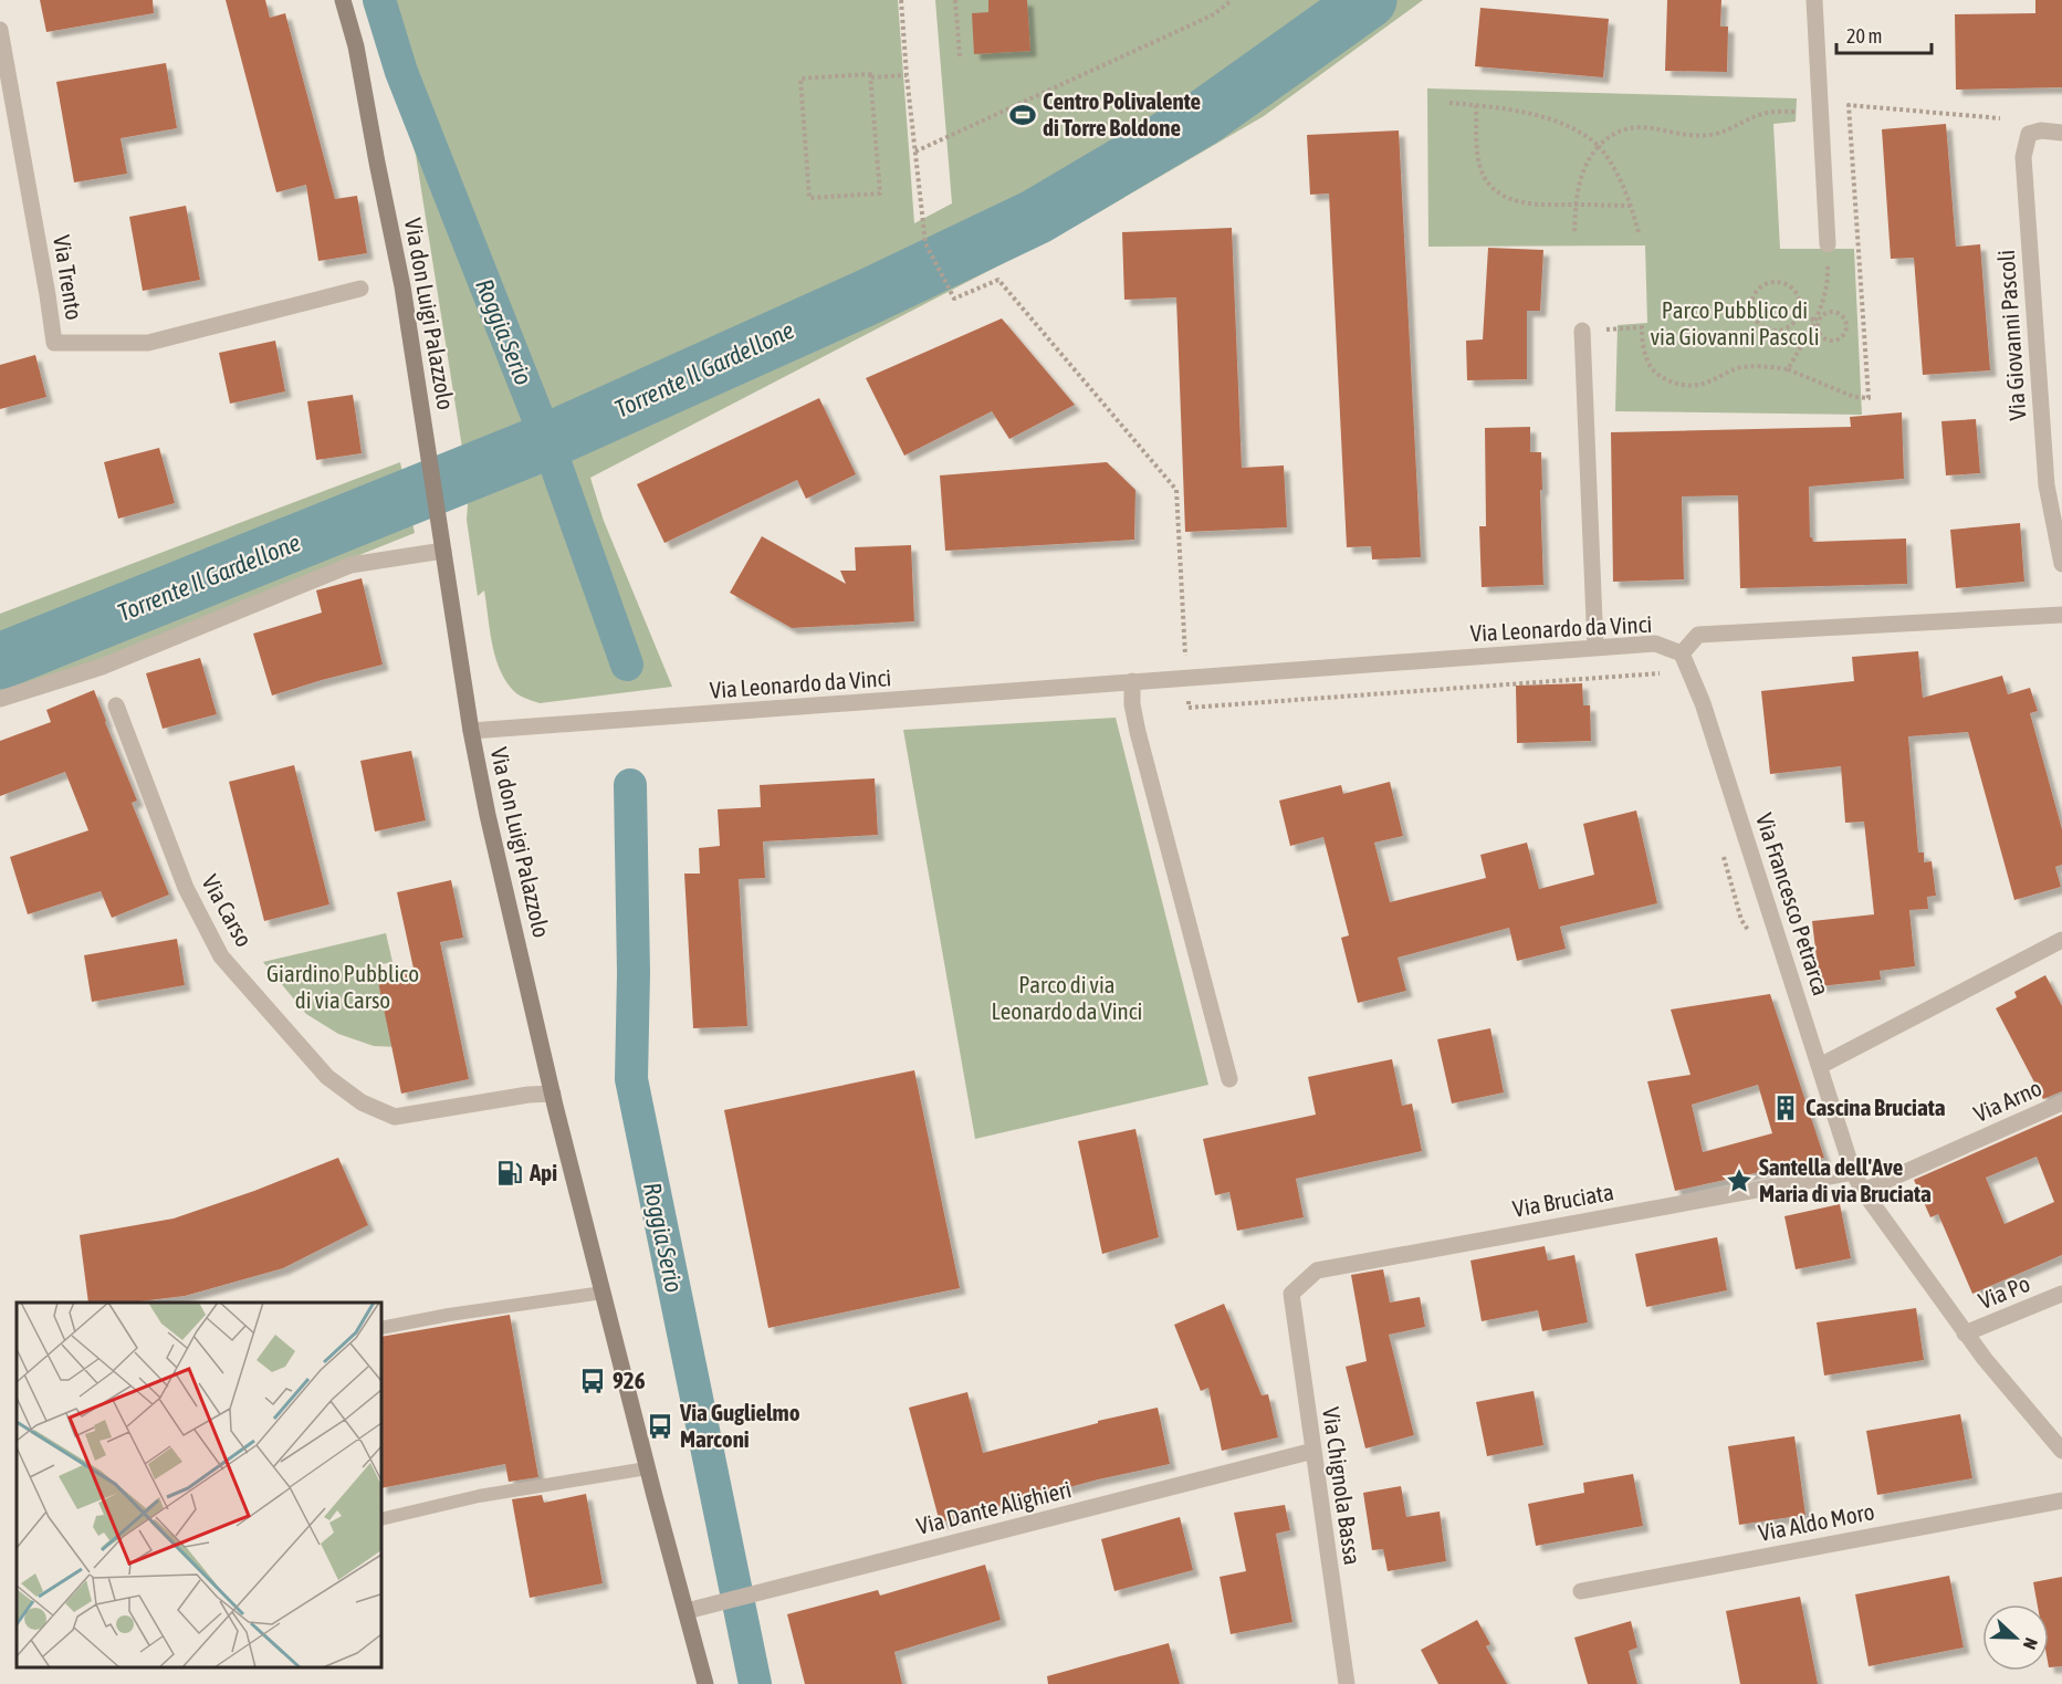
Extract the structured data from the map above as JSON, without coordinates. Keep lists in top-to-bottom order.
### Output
{
  "streets": {
    "street": [
      "Via Trento",
      "Via don Luigi Palazzolo",
      "Via Giovanni Pascoli",
      "Via Leonardo da Vinci",
      "Via Francesco Petrarca",
      "Via Carso",
      "Via Arno",
      "Via Bruciata",
      "Via Po",
      "Via Chignola Bassa",
      "Via Dante Alighieri",
      "Via Aldo Moro"
    ]
  },
  "crossings": [
    ["Via don Luigi Palazzolo", "Via Leonardo da Vinci"],
    ["Via don Luigi Palazzolo", "Via Carso"],
    ["Via don Luigi Palazzolo", "Via Dante Alighieri"],
    ["Via Leonardo da Vinci", "Via Francesco Petrarca"],
    ["Via Francesco Petrarca", "Via Arno"],
    ["Via Francesco Petrarca", "Via Bruciata"],
    ["Via Francesco Petrarca", "Via Po"],
    ["Via Bruciata", "Via Chignola Bassa"],
    ["Via Chignola Bassa", "Via Dante Alighieri"]
  ],
  "water": ["Roggia Serio", "Torrente Il Gardellone"],
  "parks": ["Parco Pubblico di via Giovanni Pascoli", "Giardino Pubblico di via Carso", "Parco di via Leonardo da Vinci"],
  "places": {
    "sports": ["Centro Polivalente di Torre Boldone"],
    "building": ["Cascina Bruciata"],
    "fuel station": ["Api"],
    "place": ["Santella dell'Ave Maria di via Bruciata"],
    "bus stop": ["926", "Via Guglielmo Marconi"]
  },
  "scale_bar": "20 m",
  "north": "right"
}
